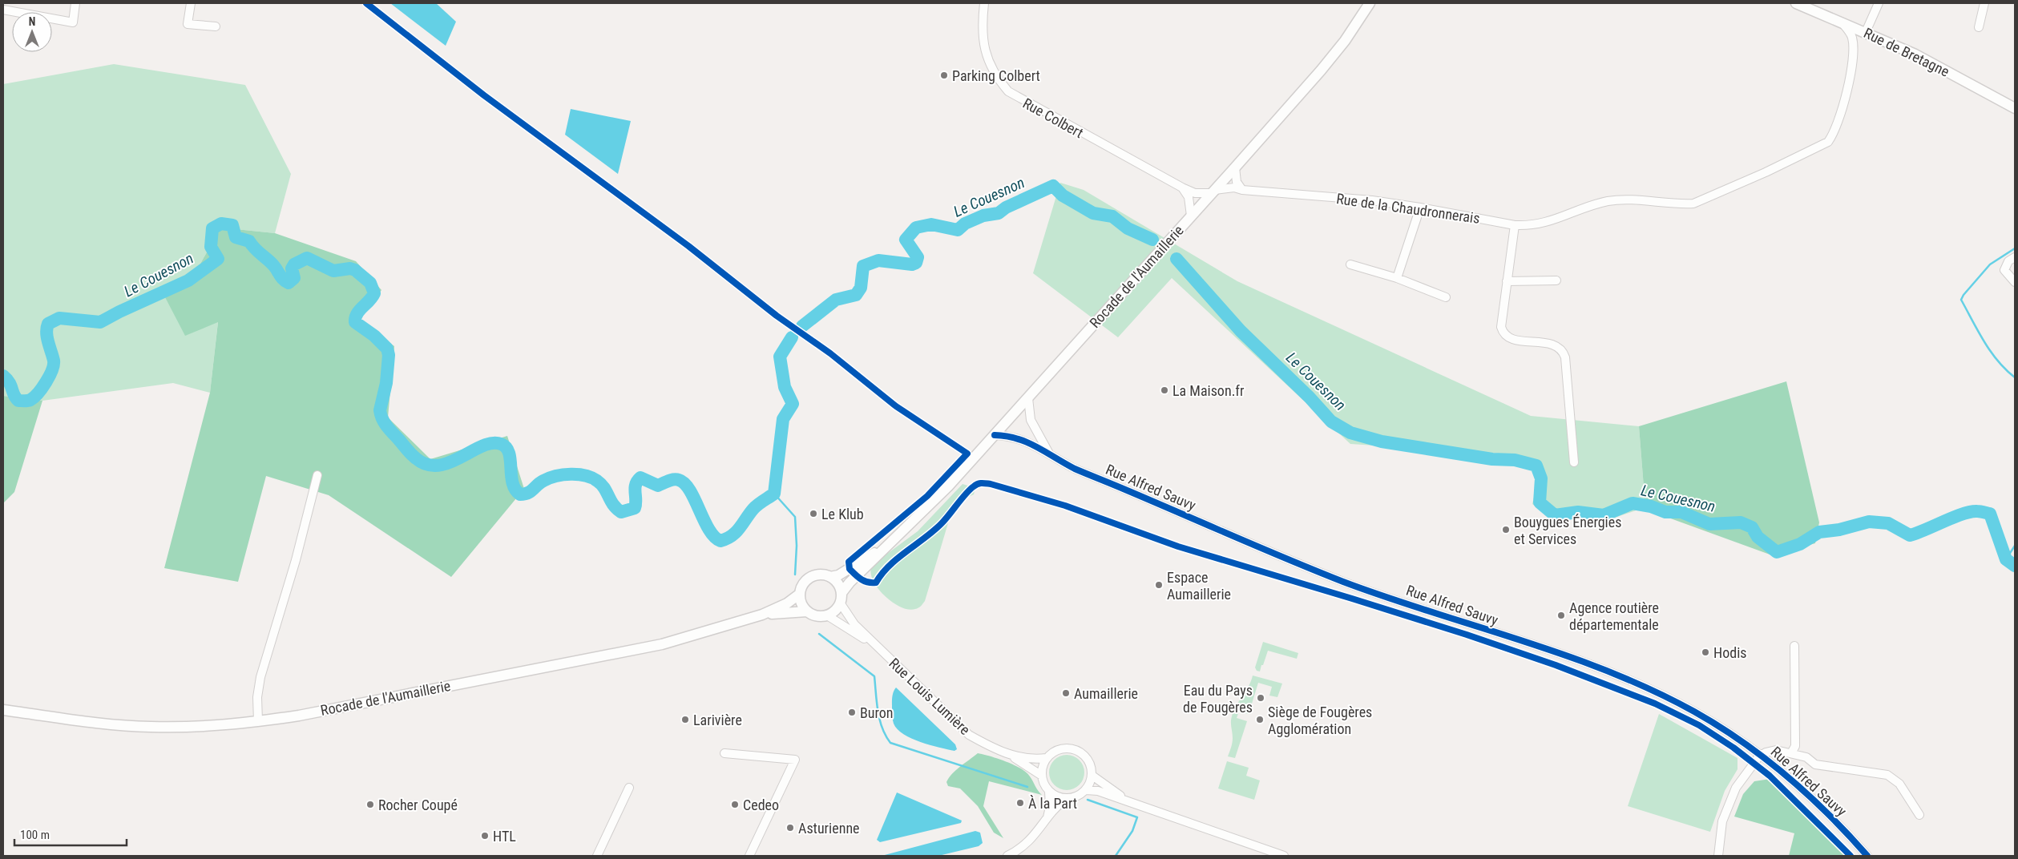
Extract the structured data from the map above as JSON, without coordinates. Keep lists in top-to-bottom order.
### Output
{
  "streets": {
    "main road": ["Rue de Bretagne", "Rocade de l'Aumaillerie"],
    "street": [
      "Rue Colbert",
      "Rue de la Chaudronnerais",
      "Rue Alfred Sauvy",
      "Rue Louis Lumière"
    ]
  },
  "crossings": [
    ["Rue de Bretagne", "Rue de la Chaudronnerais"],
    ["Rue Colbert", "Rue de la Chaudronnerais"],
    ["Rue Colbert", "Rocade de l'Aumaillerie"],
    ["Rue de la Chaudronnerais", "Rocade de l'Aumaillerie"],
    ["Rocade de l'Aumaillerie", "Rue Alfred Sauvy"],
    ["Rocade de l'Aumaillerie", "Rue Louis Lumière"]
  ],
  "water": ["Le Couesnon"],
  "places": [
    "Parking Colbert",
    "La Maison.fr",
    "Le Klub",
    "Bouygues Énergies et Services",
    "Espace Aumaillerie",
    "Agence routière départementale",
    "Hodis",
    "Aumaillerie",
    "Eau du Pays de Fougères",
    "Buron",
    "Larivière",
    "Siège de Fougères Agglomération",
    "À la Part",
    "Rocher Coupé",
    "Cedeo",
    "Asturienne",
    "HTL"
  ],
  "scale_bar": "100 m",
  "north": "top"
}
